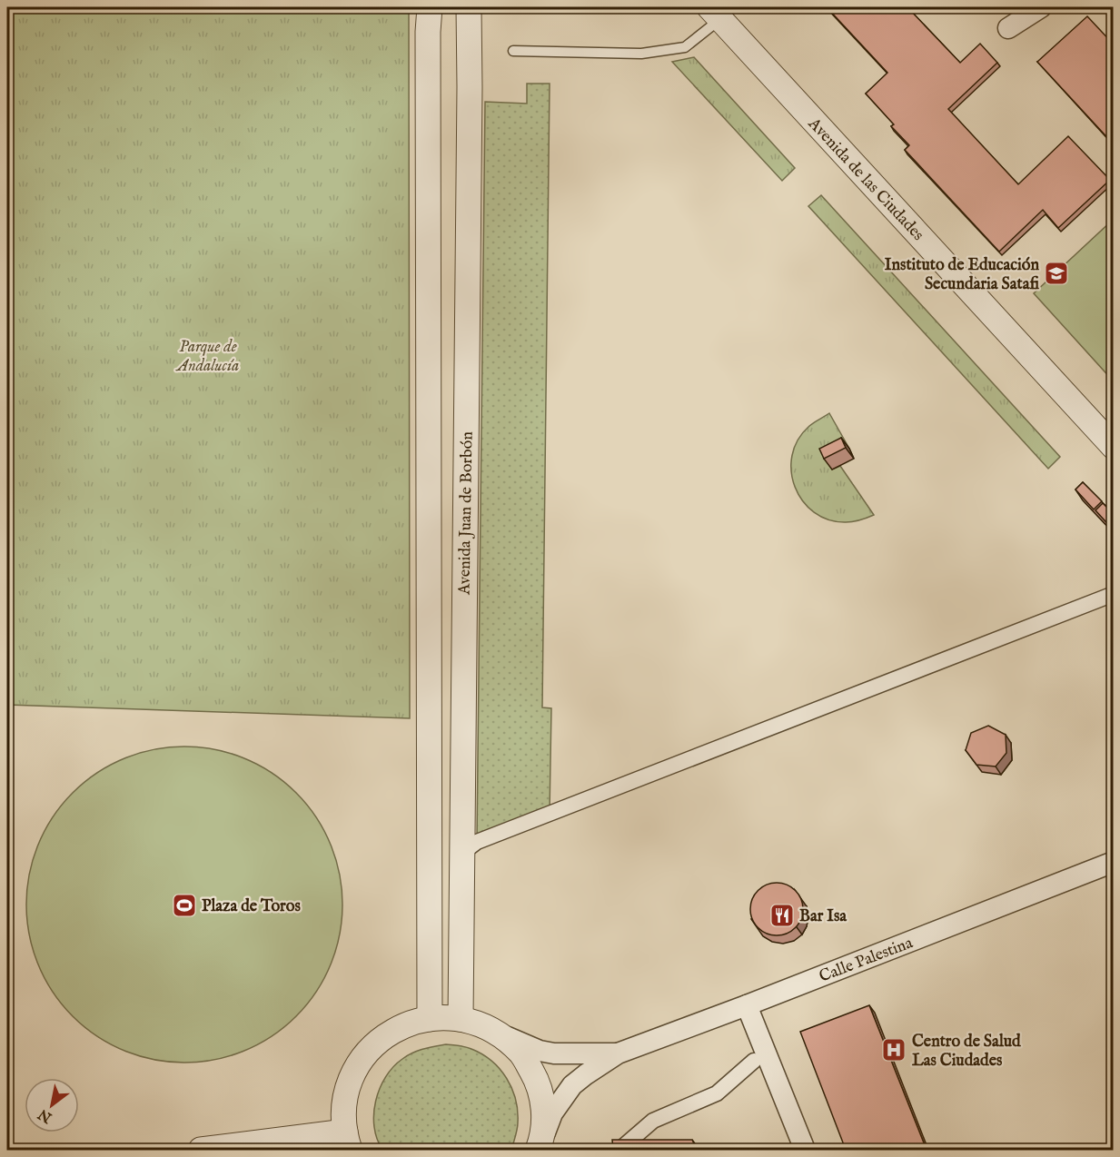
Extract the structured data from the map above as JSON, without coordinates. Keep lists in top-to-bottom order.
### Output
{
  "streets": {
    "street": ["Avenida de las Ciudades", "Avenida Juan de Borbón", "Calle Palestina"]
  },
  "parks": ["Parque de Andalucía"],
  "places": {
    "school or university": ["Instituto de Educación Secundaria Satafi"],
    "sports": ["Plaza de Toros"],
    "restaurant": ["Bar Isa"],
    "hospital": ["Centro de Salud Las Ciudades"]
  },
  "north": "bottom left"
}
